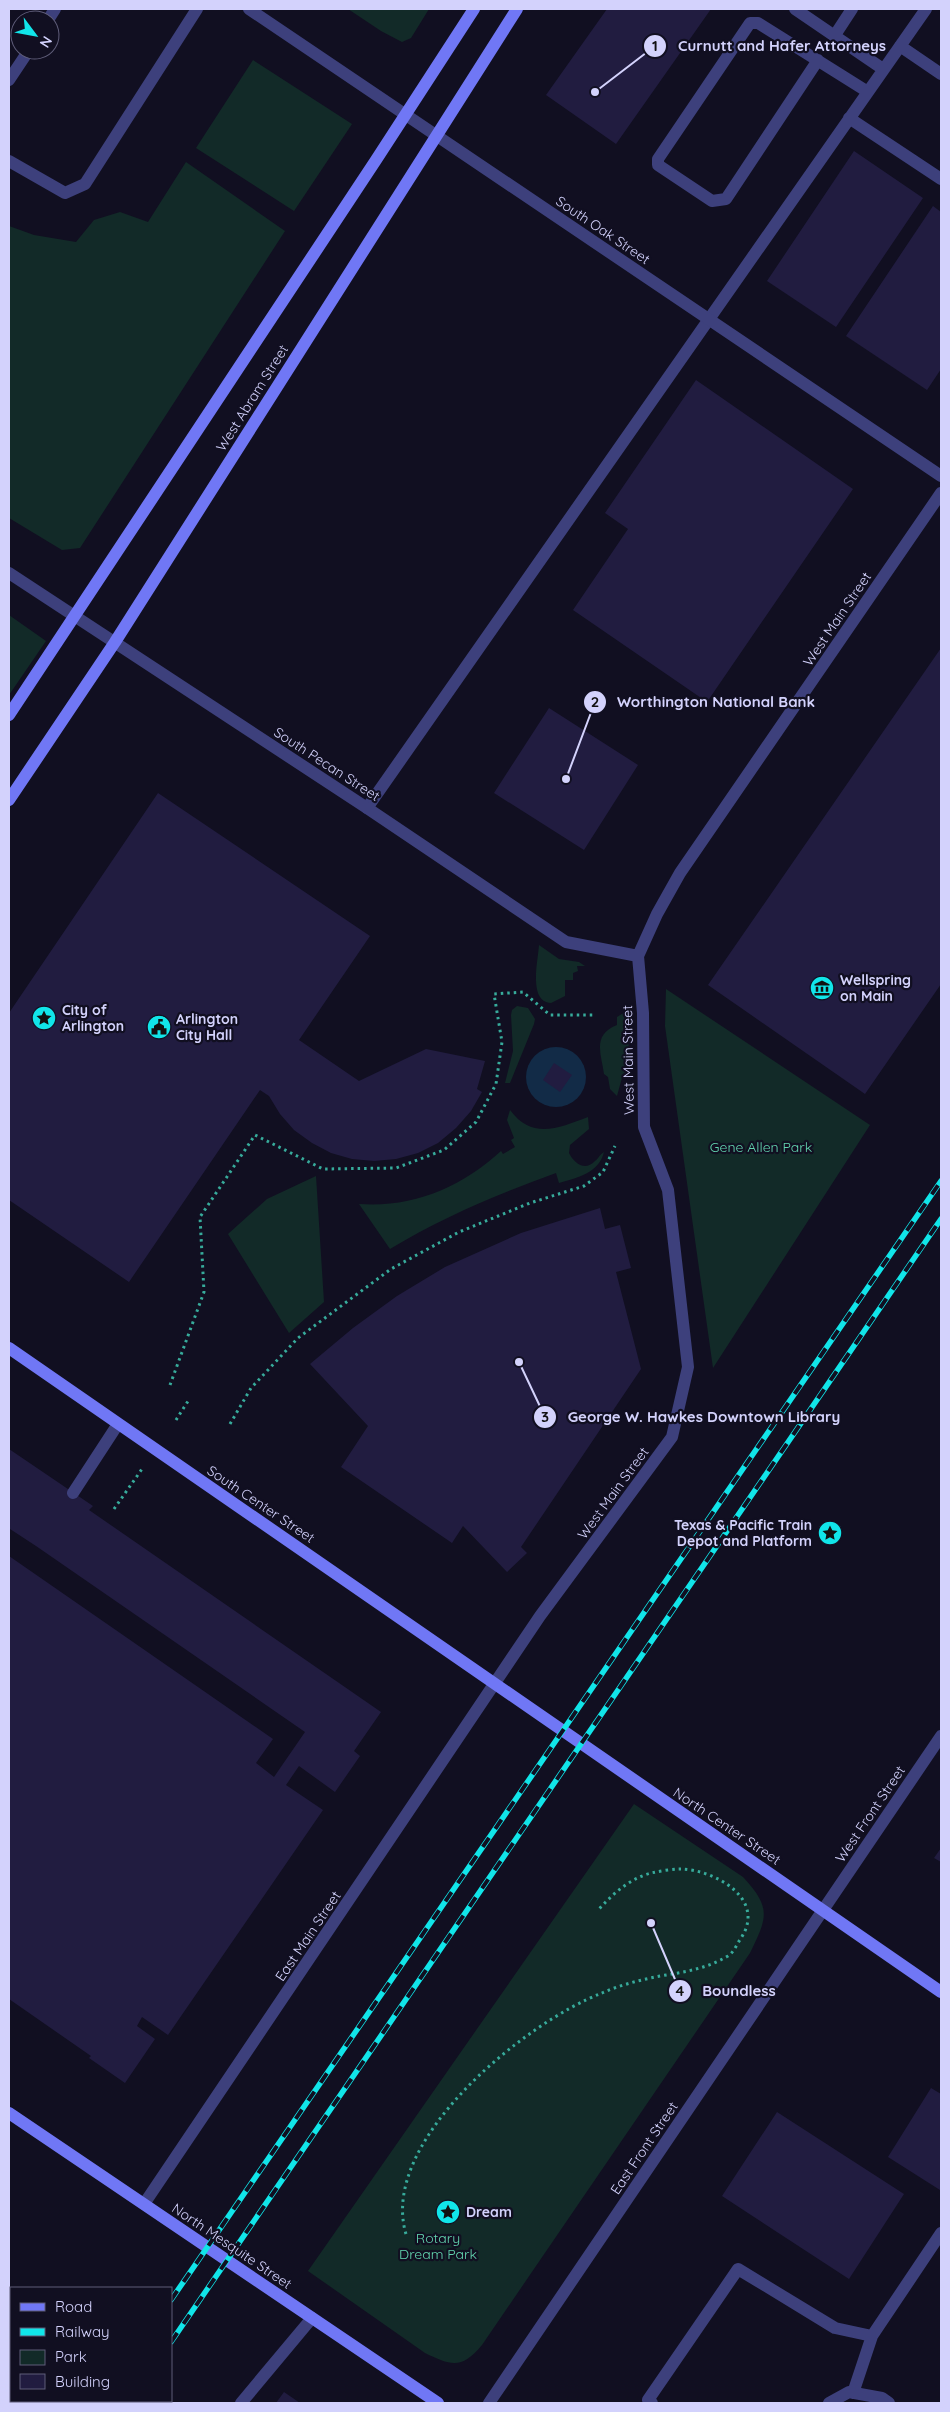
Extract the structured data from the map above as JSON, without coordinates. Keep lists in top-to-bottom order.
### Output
{
  "streets": {
    "main road": [
      "West Abram Street",
      "South Center Street",
      "North Center Street",
      "North Mesquite Street"
    ],
    "street": [
      "South Oak Street",
      "West Main Street",
      "South Pecan Street",
      "West Front Street",
      "East Main Street",
      "East Front Street"
    ]
  },
  "crossings": [
    ["South Oak Street", "West Abram Street"],
    ["West Abram Street", "South Pecan Street"],
    ["West Main Street", "South Pecan Street"],
    ["West Main Street", "South Center Street"],
    ["West Main Street", "North Center Street"],
    ["West Main Street", "East Main Street"],
    ["South Center Street", "North Center Street"],
    ["South Center Street", "East Main Street"],
    ["West Front Street", "North Center Street"],
    ["West Front Street", "East Front Street"],
    ["North Center Street", "East Main Street"],
    ["North Center Street", "East Front Street"],
    ["East Main Street", "North Mesquite Street"]
  ],
  "parks": ["Gene Allen Park", "Rotary Dream Park"],
  "places": {
    "other": [
      "Curnutt and Hafer Attorneys",
      "Worthington National Bank",
      "George W. Hawkes Downtown Library",
      "Boundless"
    ],
    "museum": ["Wellspring on Main"],
    "place": ["City of Arlington", "Texas & Pacific Train Depot and Platform", "Dream"],
    "public building": ["Arlington City Hall"]
  },
  "legend": [
    "Road",
    "Railway",
    "Park",
    "Building"
  ],
  "north": "bottom right"
}
